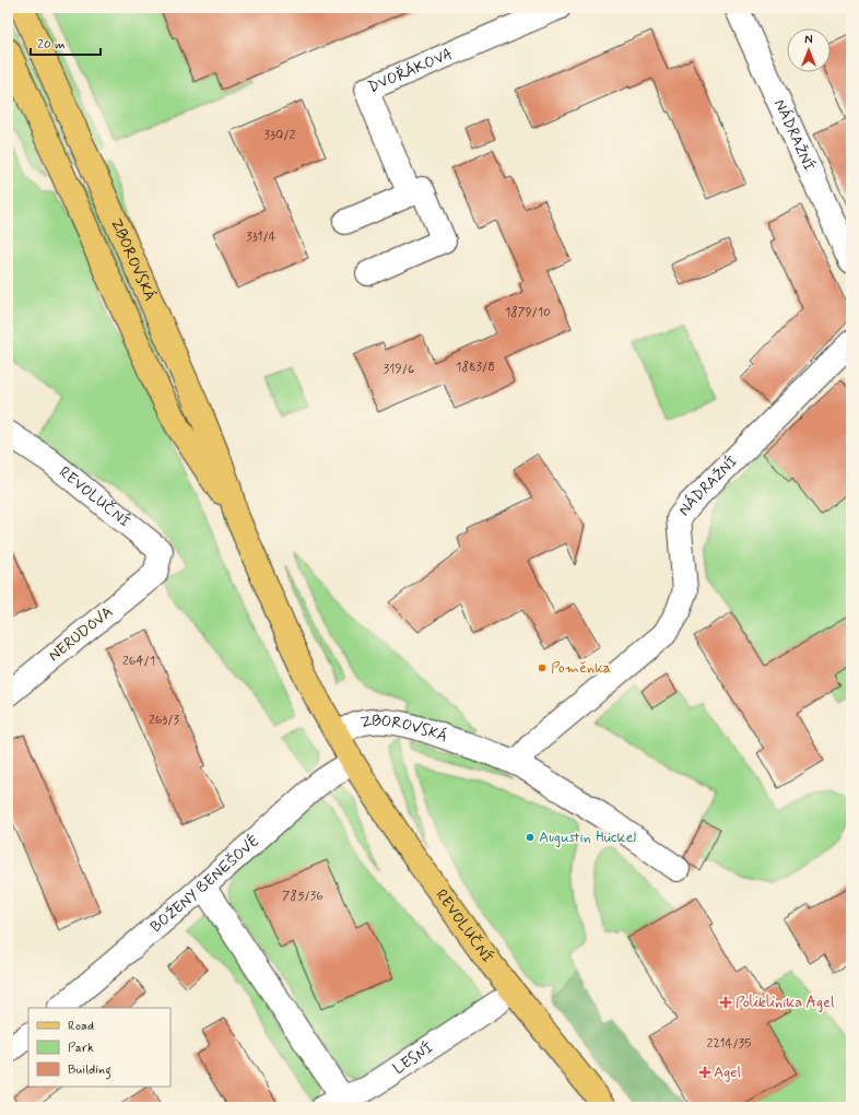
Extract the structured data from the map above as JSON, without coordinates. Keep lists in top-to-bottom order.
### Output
{
  "streets": {
    "main road": ["ZBOROVSKÁ", "REVOLUČNÍ"],
    "street": [
      "DVOŘÁKOVA",
      "NÁDRAŽNÍ",
      "NERUDOVA",
      "BOŽENY BENEŠOVÉ",
      "LESNÍ"
    ]
  },
  "crossings": [
    ["NÁDRAŽNÍ", "ZBOROVSKÁ"],
    ["ZBOROVSKÁ", "REVOLUČNÍ"],
    ["REVOLUČNÍ", "NERUDOVA"],
    ["REVOLUČNÍ", "BOŽENY BENEŠOVÉ"]
  ],
  "places": {
    "other": ["Poměnka", "Augustin Hückel"],
    "health": ["Poliklinika Agel", "Agel"]
  },
  "house_numbers": [
    "330/2",
    "331/4",
    "1879/10",
    "1883/8",
    "319/6",
    "264/1",
    "263/3",
    "785/36",
    "2214/35"
  ],
  "legend": ["Road", "Park", "Building"],
  "scale_bar": "20 m",
  "north": "top"
}
